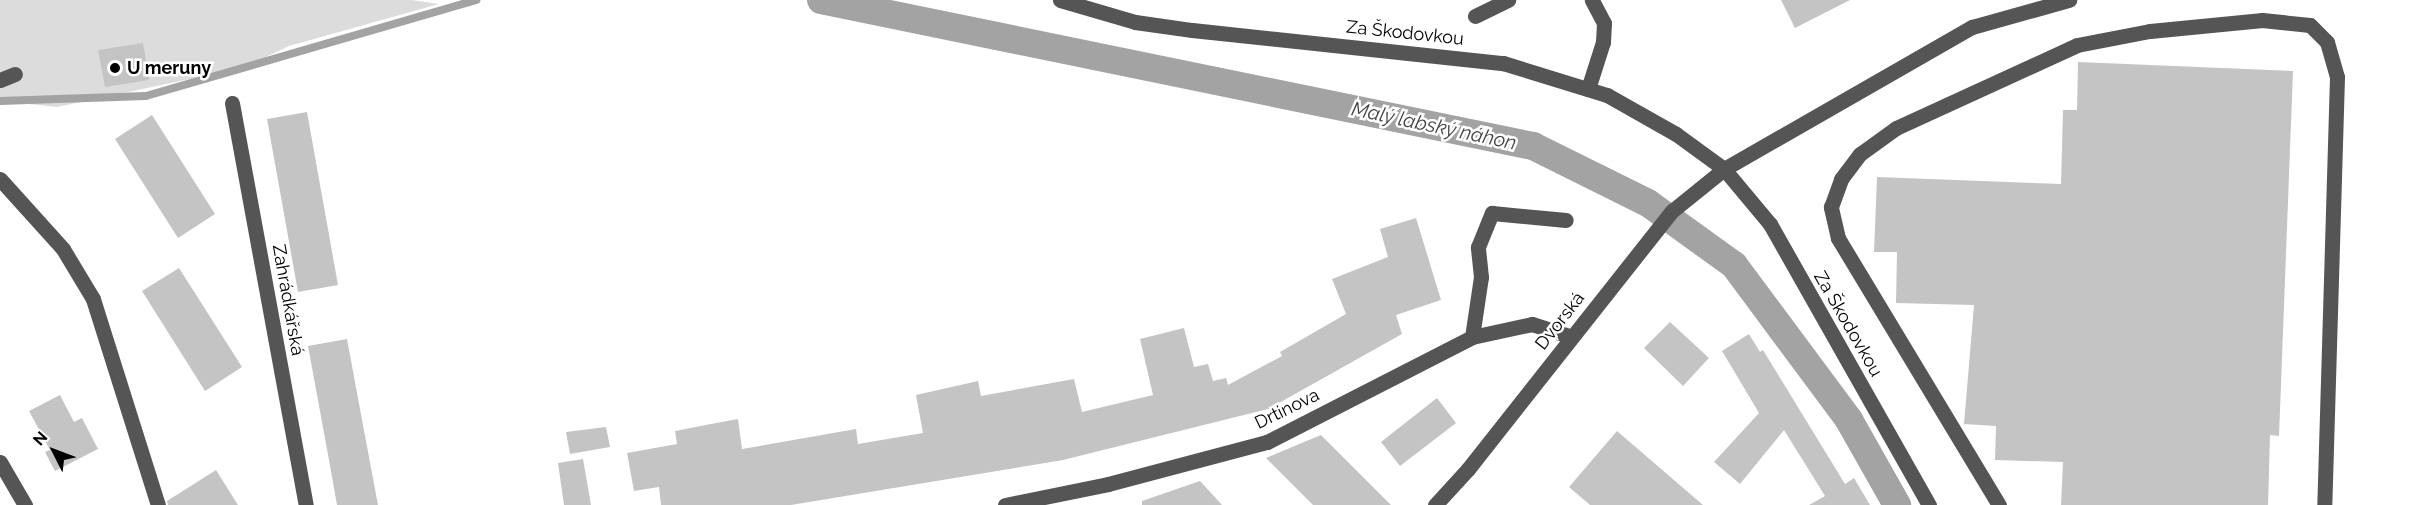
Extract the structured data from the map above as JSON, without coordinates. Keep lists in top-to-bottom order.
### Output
{
  "streets": {
    "street": [
      "Za Škodovkou",
      "Zahrádkářská",
      "Dvorská",
      "Drtinova"
    ]
  },
  "crossings": [
    ["Za Škodovkou", "Dvorská"],
    ["Dvorská", "Drtinova"]
  ],
  "water": ["Malý labský náhon"],
  "places": ["U meruny"],
  "north": "top left"
}
